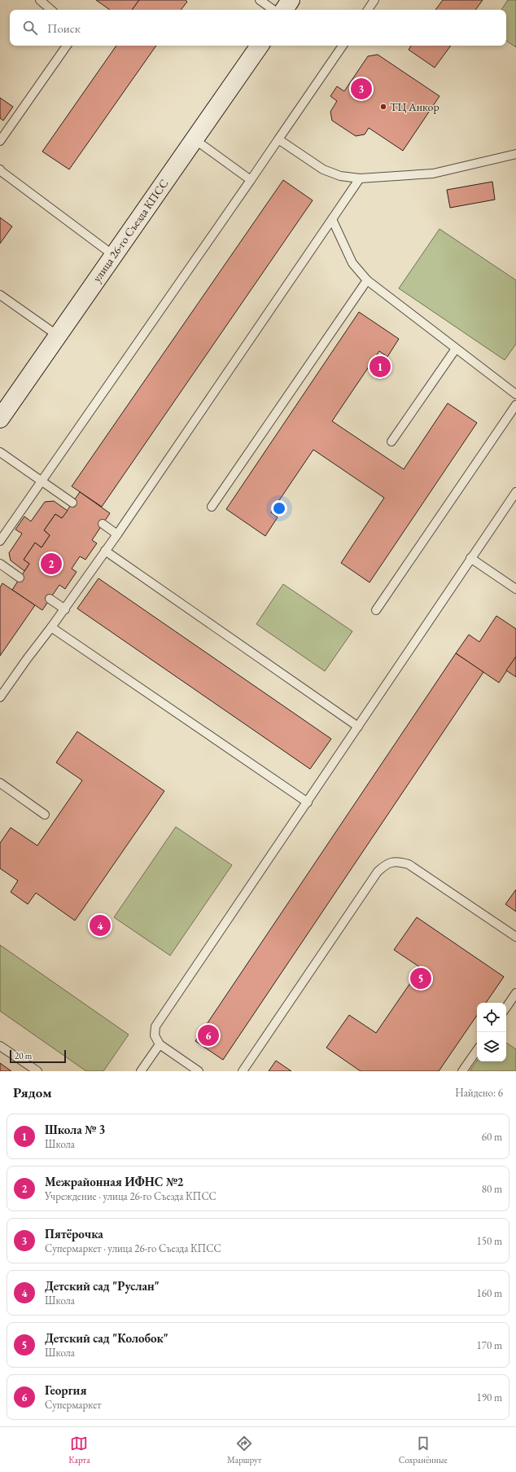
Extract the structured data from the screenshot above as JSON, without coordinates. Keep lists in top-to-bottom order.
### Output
{
  "streets": {
    "main road": ["улица 26-го Съезда КПСС"]
  },
  "places": ["ТЦ Анкор"],
  "scale_bar": "20 m",
  "page": {
    "search": "Поиск",
    "pins": [
      "3",
      "1",
      "2",
      "4",
      "5",
      "6"
    ],
    "scale": "20 m",
    "heading": ["Рядом", "Найдено: 6"],
    "list": [
      {
        "mark": "1",
        "name": "Школа № 3",
        "note": "Школа",
        "value": "60 m"
      },
      {
        "mark": "2",
        "name": "Межрайонная ИФНС №2",
        "note": "Учреждение · улица 26-го Съезда КПСС",
        "value": "80 m"
      },
      {
        "mark": "3",
        "name": "Пятёрочка",
        "note": "Супермаркет · улица 26-го Съезда КПСС",
        "value": "150 m"
      },
      {
        "mark": "4",
        "name": "Детский сад \"Руслан\"",
        "note": "Школа",
        "value": "160 m"
      },
      {
        "mark": "5",
        "name": "Детский сад \"Колобок\"",
        "note": "Школа",
        "value": "170 m"
      },
      {
        "mark": "6",
        "name": "Георгия",
        "note": "Супермаркет",
        "value": "190 m"
      }
    ],
    "nav": ["Карта", "Маршрут", "Сохранённые"]
  }
}
